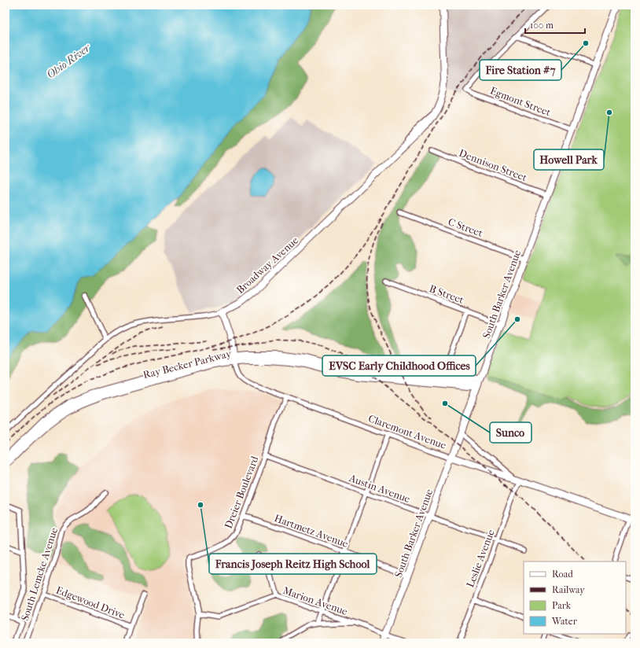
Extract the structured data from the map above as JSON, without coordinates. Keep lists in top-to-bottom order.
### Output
{
  "streets": {
    "main road": [
      "Broadway Avenue",
      "South Barker Avenue",
      "Ray Becker Parkway",
      "Claremont Avenue"
    ],
    "street": [
      "Egmont Street",
      "Dennison Street",
      "C Street",
      "B Street",
      "Austin Avenue",
      "Dreier Boulevard",
      "Hartmetz Avenue",
      "Leslie Avenue",
      "South Lemcke Avenue",
      "Marion Avenue",
      "Edgewood Drive"
    ]
  },
  "crossings": [
    ["Egmont Street", "South Barker Avenue"],
    ["Dennison Street", "South Barker Avenue"],
    ["C Street", "South Barker Avenue"],
    ["Broadway Avenue", "Claremont Avenue"],
    ["B Street", "South Barker Avenue"],
    ["South Barker Avenue", "Ray Becker Parkway"],
    ["South Barker Avenue", "Claremont Avenue"],
    ["South Barker Avenue", "Austin Avenue"],
    ["South Barker Avenue", "Hartmetz Avenue"],
    ["South Barker Avenue", "Marion Avenue"],
    ["Ray Becker Parkway", "Claremont Avenue"],
    ["Claremont Avenue", "Dreier Boulevard"],
    ["Claremont Avenue", "Leslie Avenue"],
    ["Austin Avenue", "Dreier Boulevard"],
    ["Austin Avenue", "Leslie Avenue"],
    ["Dreier Boulevard", "Hartmetz Avenue"],
    ["Dreier Boulevard", "Marion Avenue"],
    ["South Lemcke Avenue", "Edgewood Drive"]
  ],
  "water": ["Ohio River"],
  "places": [
    "Fire Station #7",
    "Howell Park",
    "EVSC Early Childhood Offices",
    "Sunco",
    "Francis Joseph Reitz High School"
  ],
  "legend": [
    "Road",
    "Railway",
    "Park",
    "Water"
  ],
  "scale_bar": "100 m"
}
